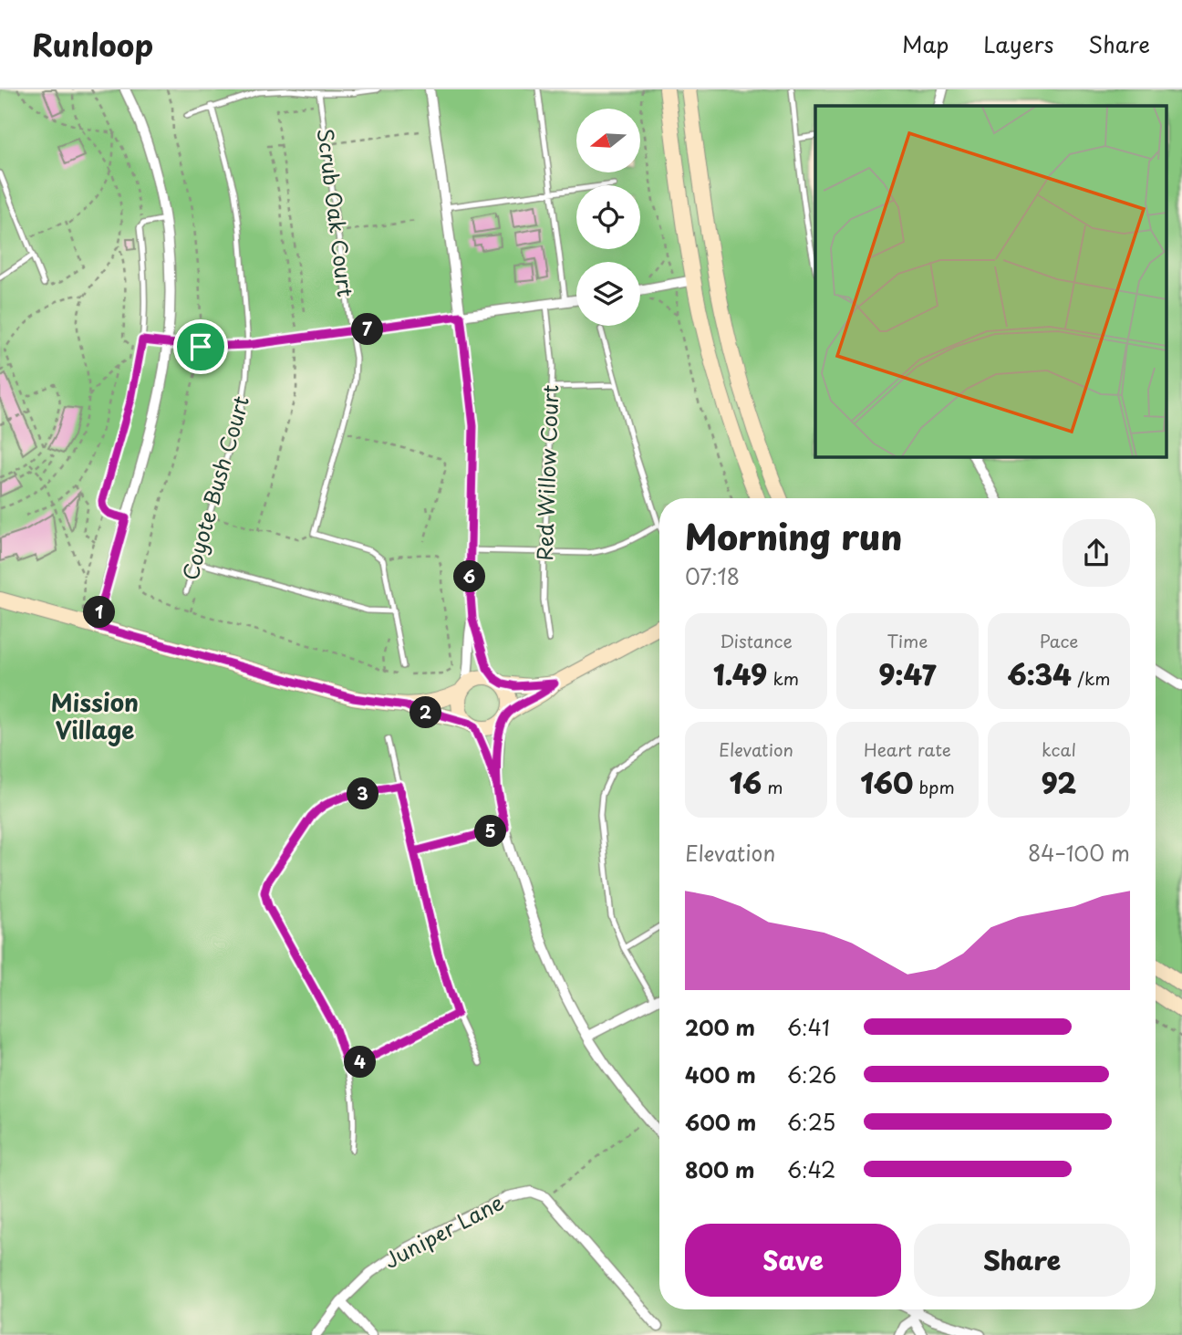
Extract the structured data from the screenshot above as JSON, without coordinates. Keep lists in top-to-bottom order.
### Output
{
  "streets": {
    "street": ["Juniper Lane"],
    "lane": ["Scrub Oak Court", "Red Willow Court", "Coyote Bush Court"]
  },
  "districts": ["Mission Village"],
  "north": "left",
  "page": {
    "header": "Runloop",
    "nav": ["Map", "Layers", "Share"],
    "pins": [
      "7",
      "6",
      "1",
      "2",
      "3",
      "5",
      "4"
    ],
    "heading": ["Morning run", "07:18"],
    "stats": [
      ["Distance", "1.49 km"],
      ["Time", "9:47"],
      ["Pace", "6:34 /km"],
      ["Elevation", "16 m"],
      ["Heart rate", "160 bpm"],
      ["kcal", "92"]
    ],
    "chart": ["Elevation", "84–100 m"],
    "list": [
      {
        "name": "200 m",
        "note": "6:41"
      },
      {
        "name": "400 m",
        "note": "6:26"
      },
      {
        "name": "600 m",
        "note": "6:25"
      },
      {
        "name": "800 m",
        "note": "6:42"
      }
    ],
    "buttons": ["Save", "Share"]
  }
}
